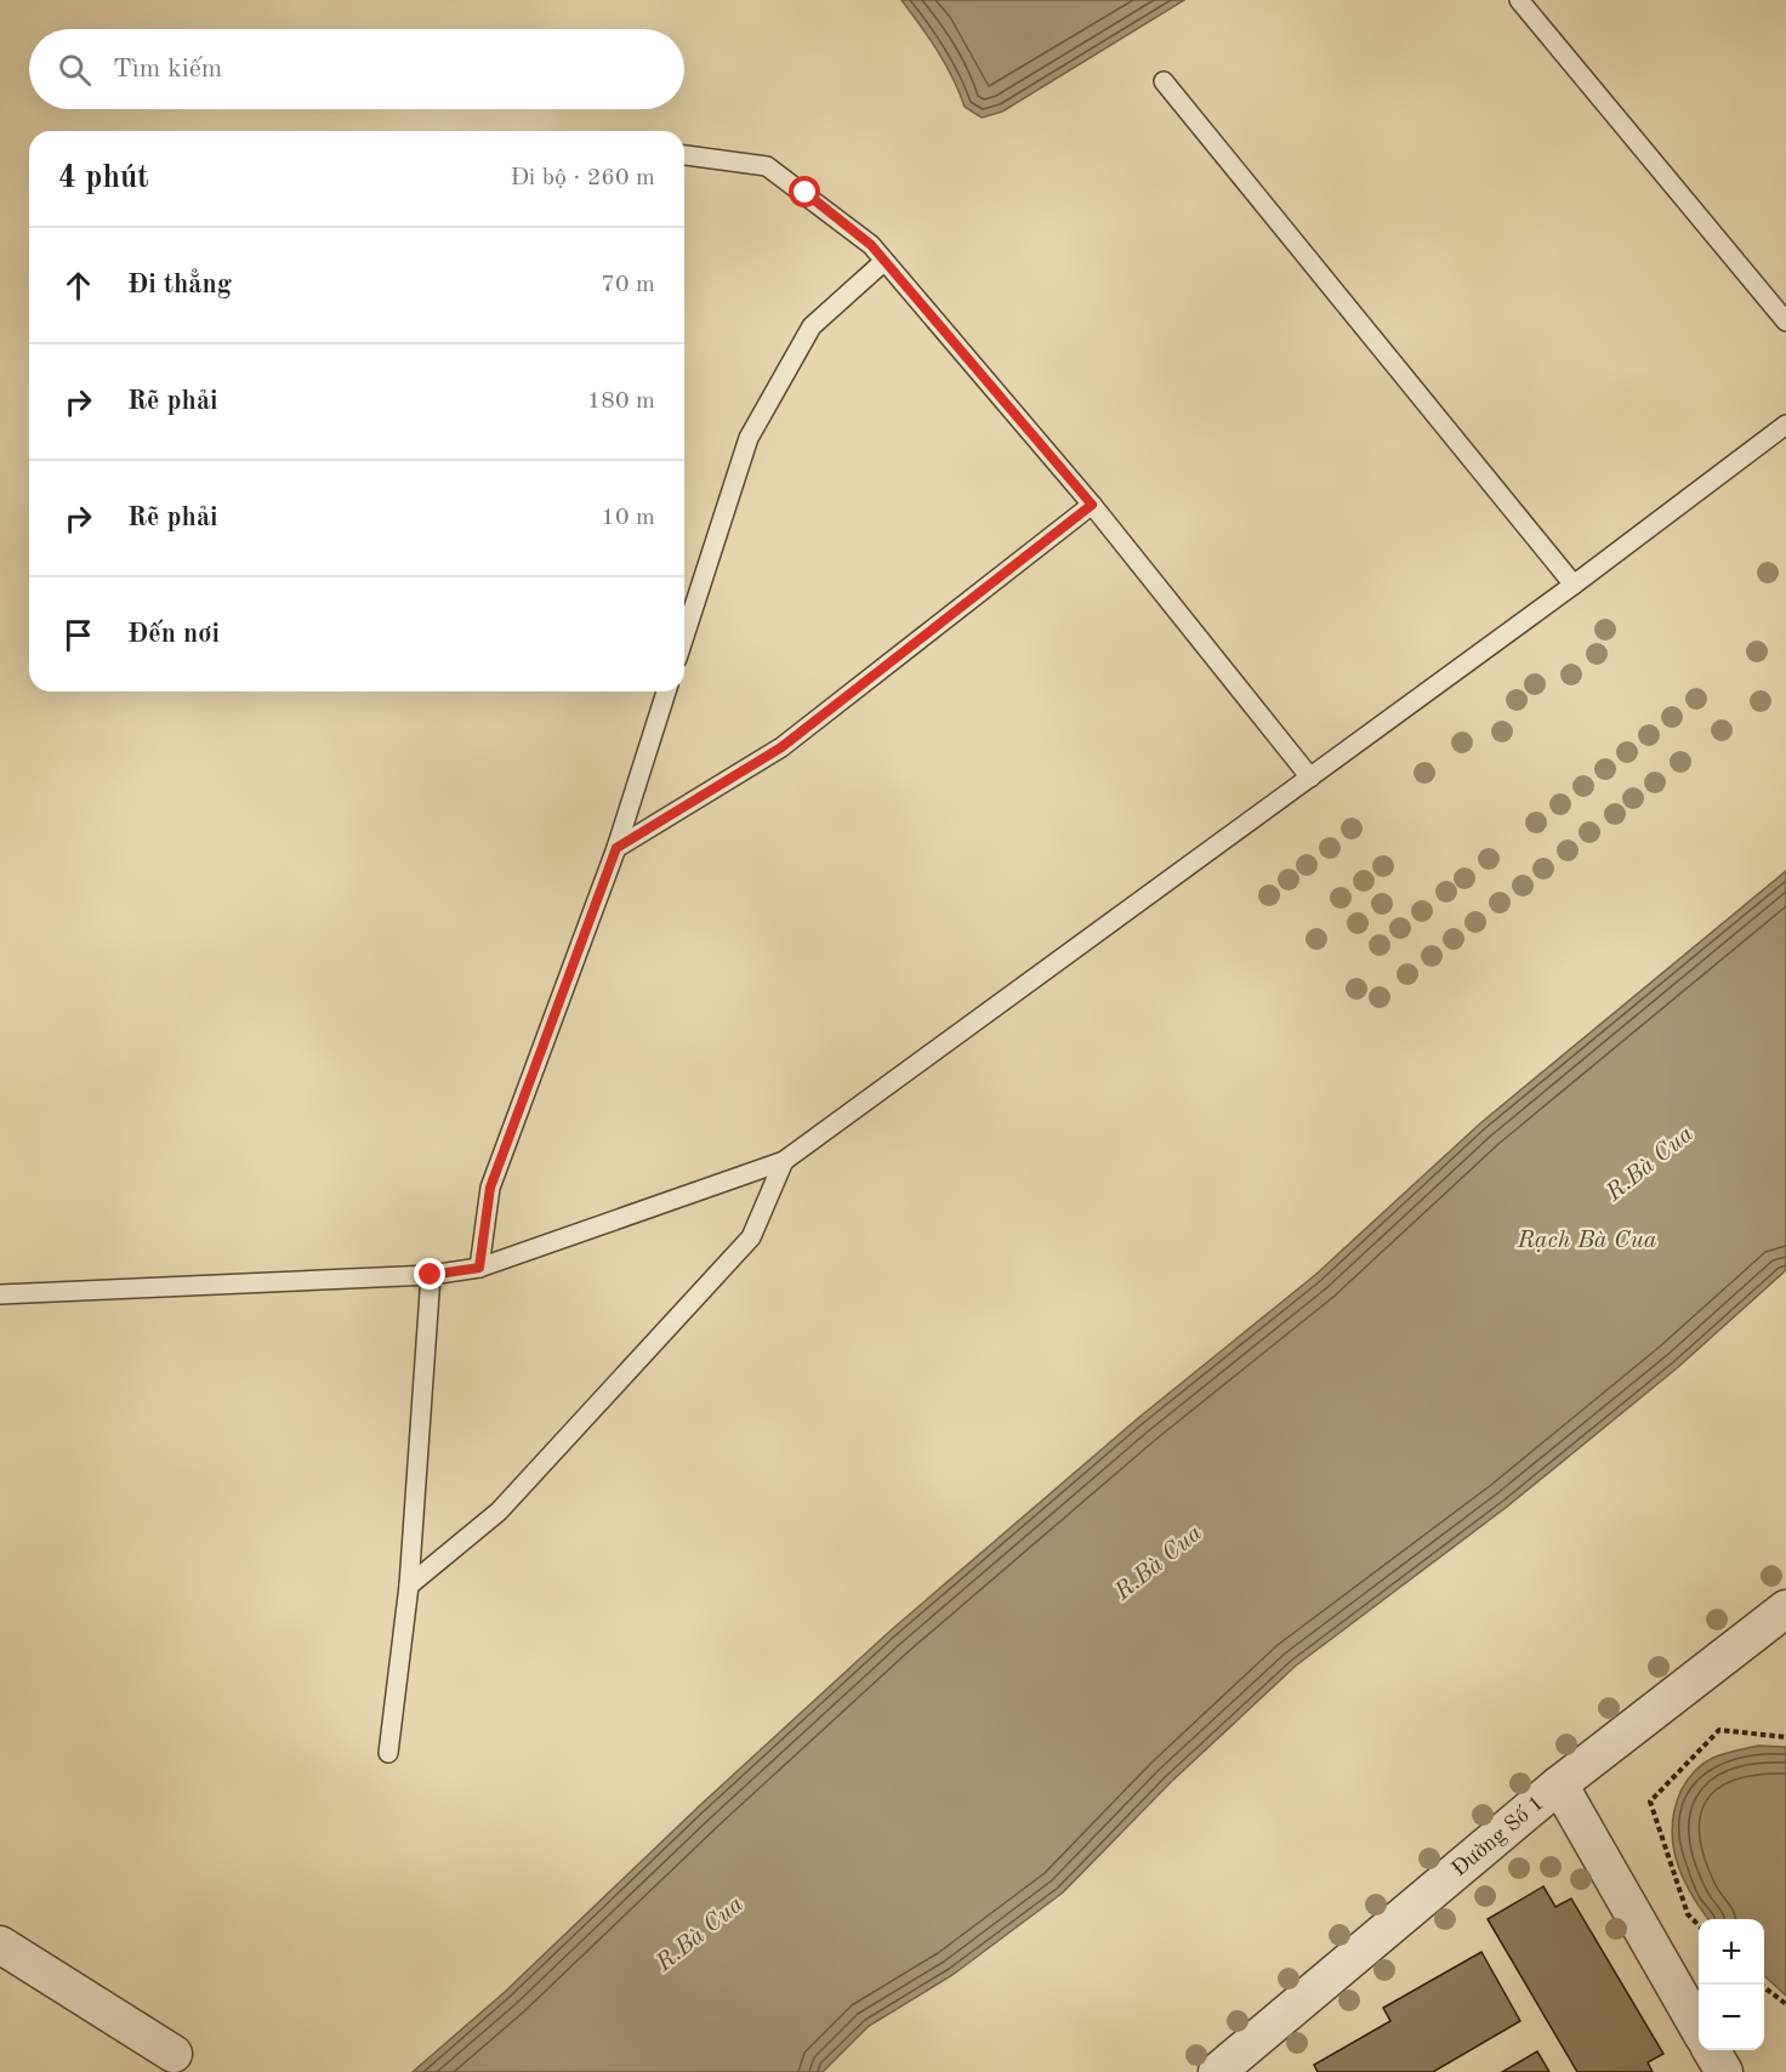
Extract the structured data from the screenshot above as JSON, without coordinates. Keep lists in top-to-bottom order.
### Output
{
  "streets": {
    "street": ["Đường Số 1"]
  },
  "water": ["R.Bà Cua", "Rạch Bà Cua"],
  "page": {
    "search": "Tìm kiếm",
    "heading": ["4 phút", "Đi bộ · 260 m"],
    "list": [
      ["Đi thẳng", "70 m"],
      ["Rẽ phải", "180 m"],
      ["Rẽ phải", "10 m"],
      "Đến nơi"
    ],
    "map_buttons": ["+", "−"]
  }
}
